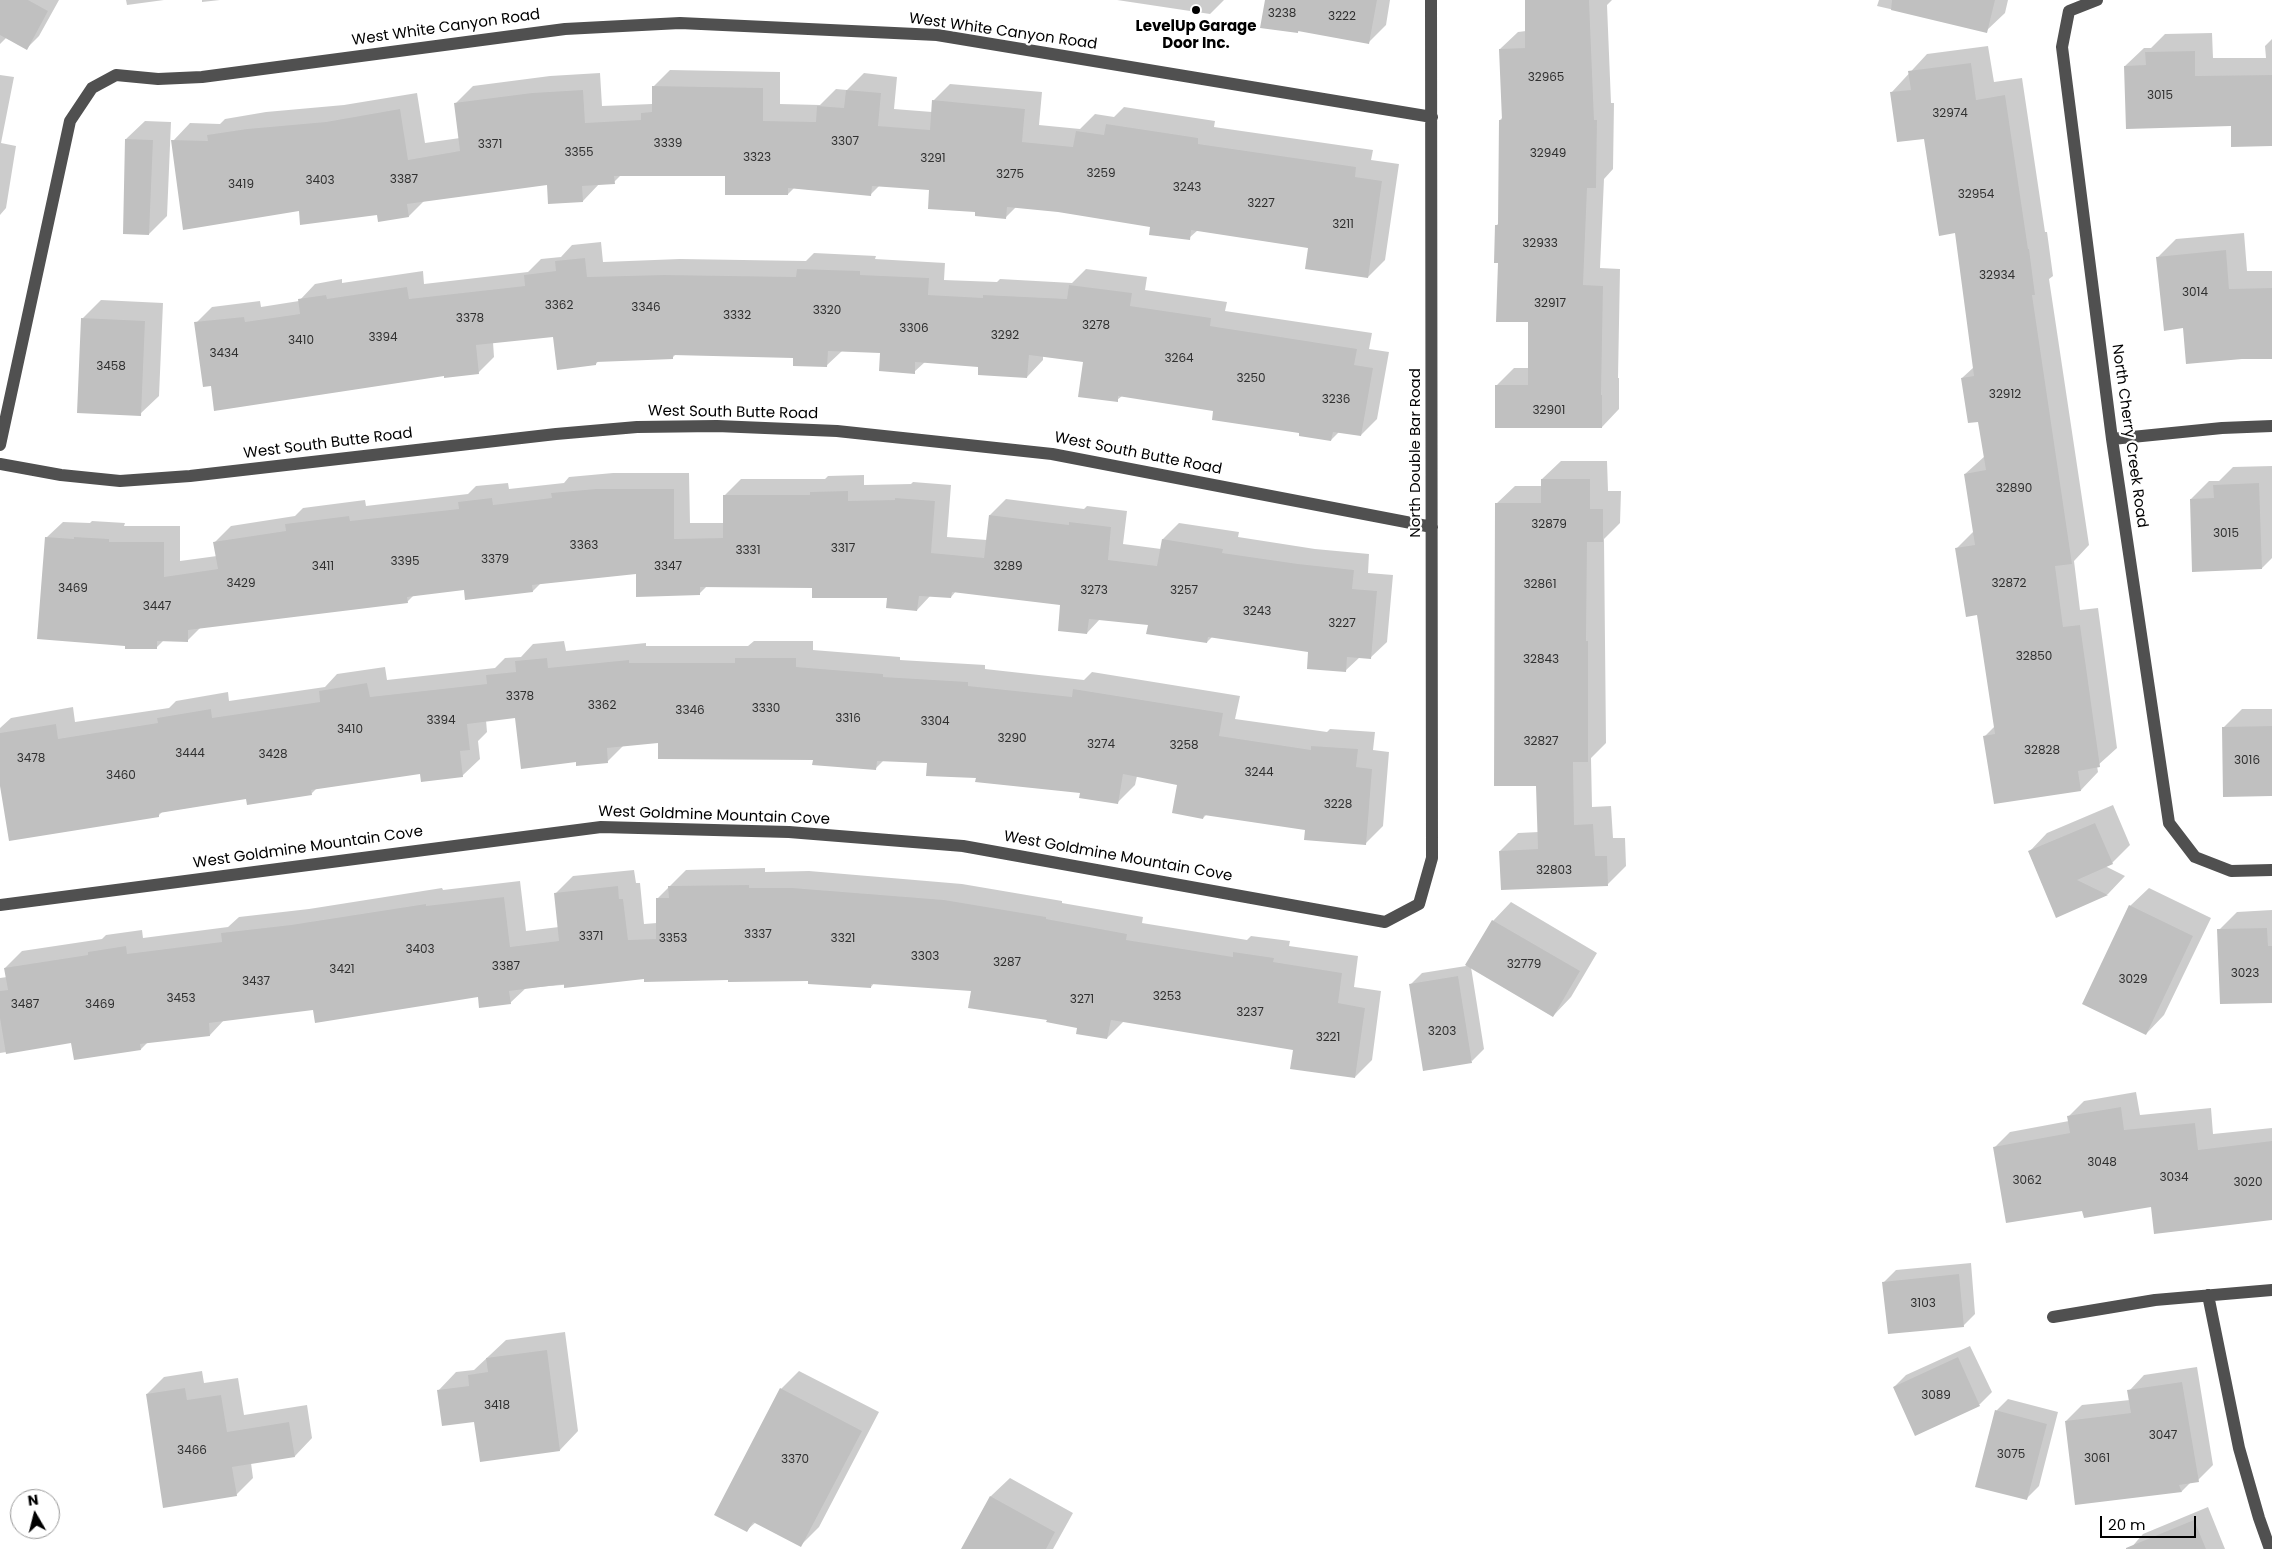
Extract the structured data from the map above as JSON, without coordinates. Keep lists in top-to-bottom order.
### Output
{
  "streets": {
    "street": [
      "West White Canyon Road",
      "West South Butte Road",
      "North Cherry Creek Road",
      "North Double Bar Road",
      "West Goldmine Mountain Cove"
    ]
  },
  "crossings": [
    ["West White Canyon Road", "North Double Bar Road"],
    ["West South Butte Road", "North Double Bar Road"],
    ["North Double Bar Road", "West Goldmine Mountain Cove"]
  ],
  "places": ["LevelUp Garage Door Inc."],
  "house_numbers": [
    "3238",
    "3222",
    "32965",
    "3015",
    "32974",
    "3307",
    "3339",
    "3371",
    "3355",
    "32949",
    "3323",
    "3291",
    "3259",
    "3275",
    "3387",
    "3403",
    "3419",
    "3243",
    "32954",
    "3227",
    "3211",
    "32933",
    "32934",
    "3014",
    "32917",
    "3362",
    "3346",
    "3320",
    "3332",
    "3378",
    "3278",
    "3306",
    "3292",
    "3394",
    "3410",
    "3434",
    "3264",
    "3458",
    "3250",
    "32912",
    "3236",
    "32901",
    "32890",
    "32879",
    "3015",
    "3363",
    "3317",
    "3331",
    "3379",
    "3395",
    "3411",
    "3347",
    "3289",
    "3429",
    "32872",
    "32861",
    "3469",
    "3273",
    "3257",
    "3447",
    "3243",
    "3227",
    "32850",
    "32843",
    "3378",
    "3362",
    "3330",
    "3346",
    "3316",
    "3394",
    "3304",
    "3410",
    "3290",
    "32827",
    "3274",
    "3258",
    "32828",
    "3444",
    "3428",
    "3478",
    "3016",
    "3244",
    "3460",
    "3228",
    "32803",
    "3337",
    "3371",
    "3353",
    "3321",
    "3403",
    "3303",
    "3287",
    "32779",
    "3387",
    "3421",
    "3023",
    "3029",
    "3437",
    "3253",
    "3453",
    "3271",
    "3487",
    "3469",
    "3237",
    "3203",
    "3221",
    "3048",
    "3034",
    "3062",
    "3020",
    "3103",
    "3089",
    "3418",
    "3047",
    "3466",
    "3075",
    "3061",
    "3370"
  ],
  "scale_bar": "20 m",
  "north": "top"
}
